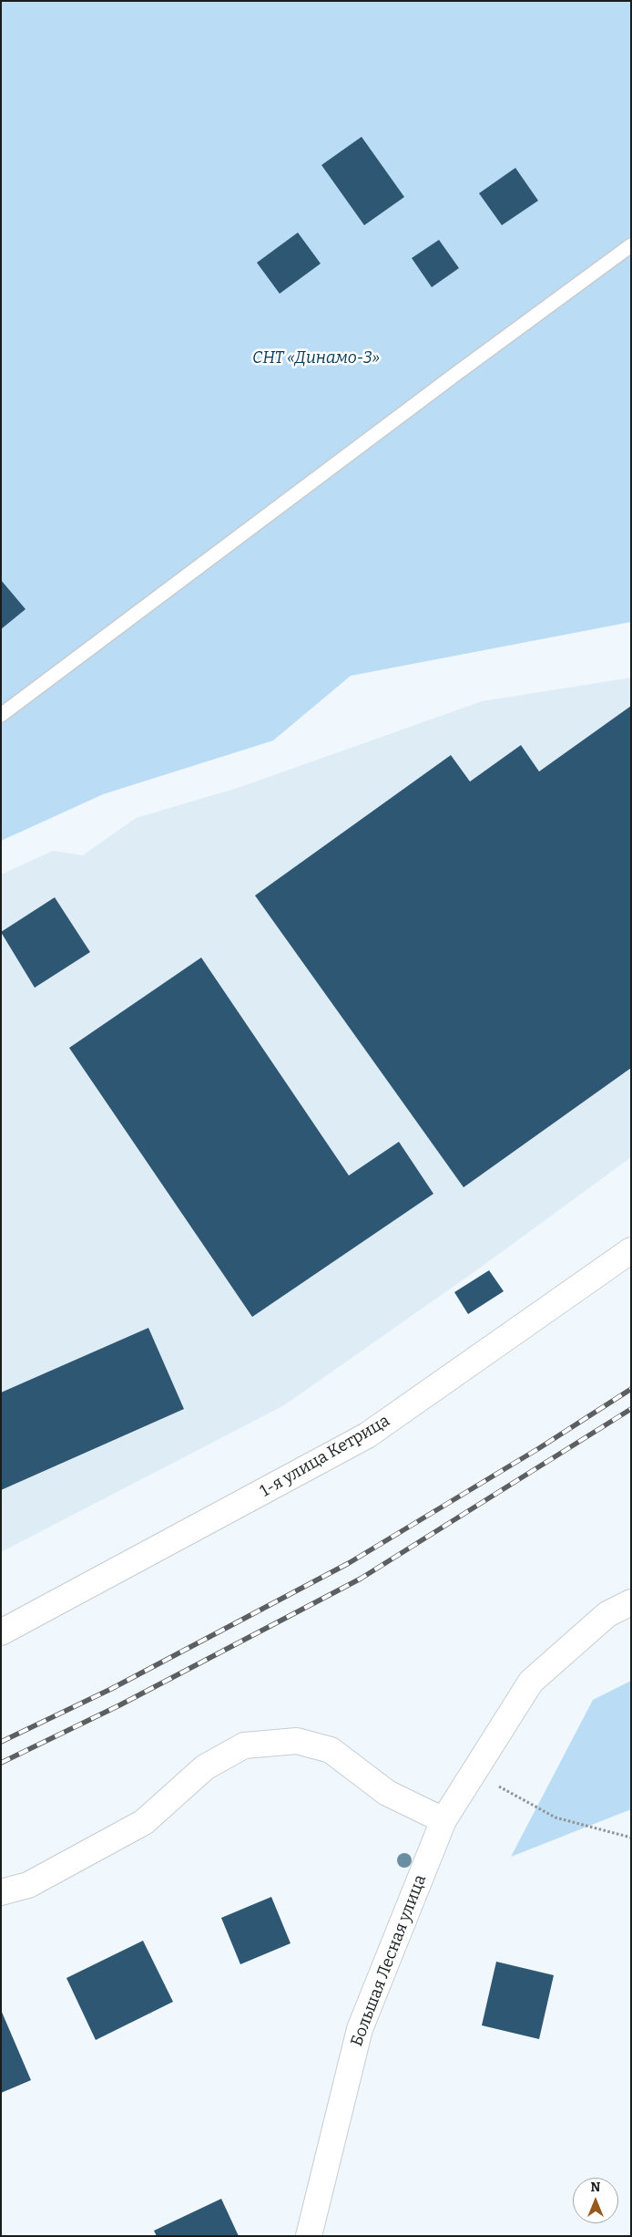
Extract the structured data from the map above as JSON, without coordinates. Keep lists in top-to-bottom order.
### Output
{
  "streets": {
    "street": ["1-я улица Кетрица", "Большая Лесная улица"]
  },
  "parks": ["СНТ «Динамо-3»"],
  "north": "top"
}
